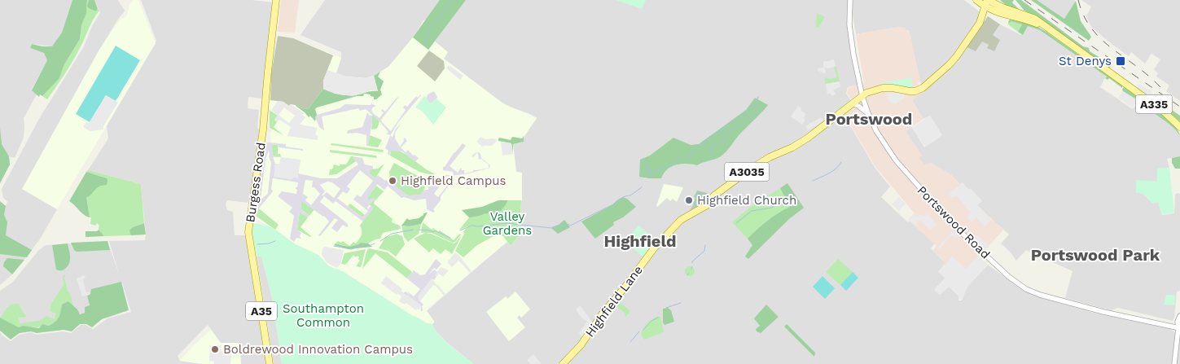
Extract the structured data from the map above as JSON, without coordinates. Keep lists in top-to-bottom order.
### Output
{
  "streets": {
    "main road": [
      "A335",
      "A3035",
      "Burgess Road",
      "Highfield Lane",
      "A35"
    ],
    "street": ["Portswood Road"]
  },
  "crossings": [
    ["A335", "A3035"],
    ["A3035", "Portswood Road"],
    ["A3035", "Highfield Lane"],
    ["Portswood Road", "Highfield Lane"]
  ],
  "districts": ["Portswood", "Highfield", "Portswood Park"],
  "parks": ["Valley Gardens", "Southampton Common"],
  "places": {
    "transit": ["St Denys"],
    "other": ["Highfield Campus", "Highfield Church", "Boldrewood Innovation Campus"]
  }
}
